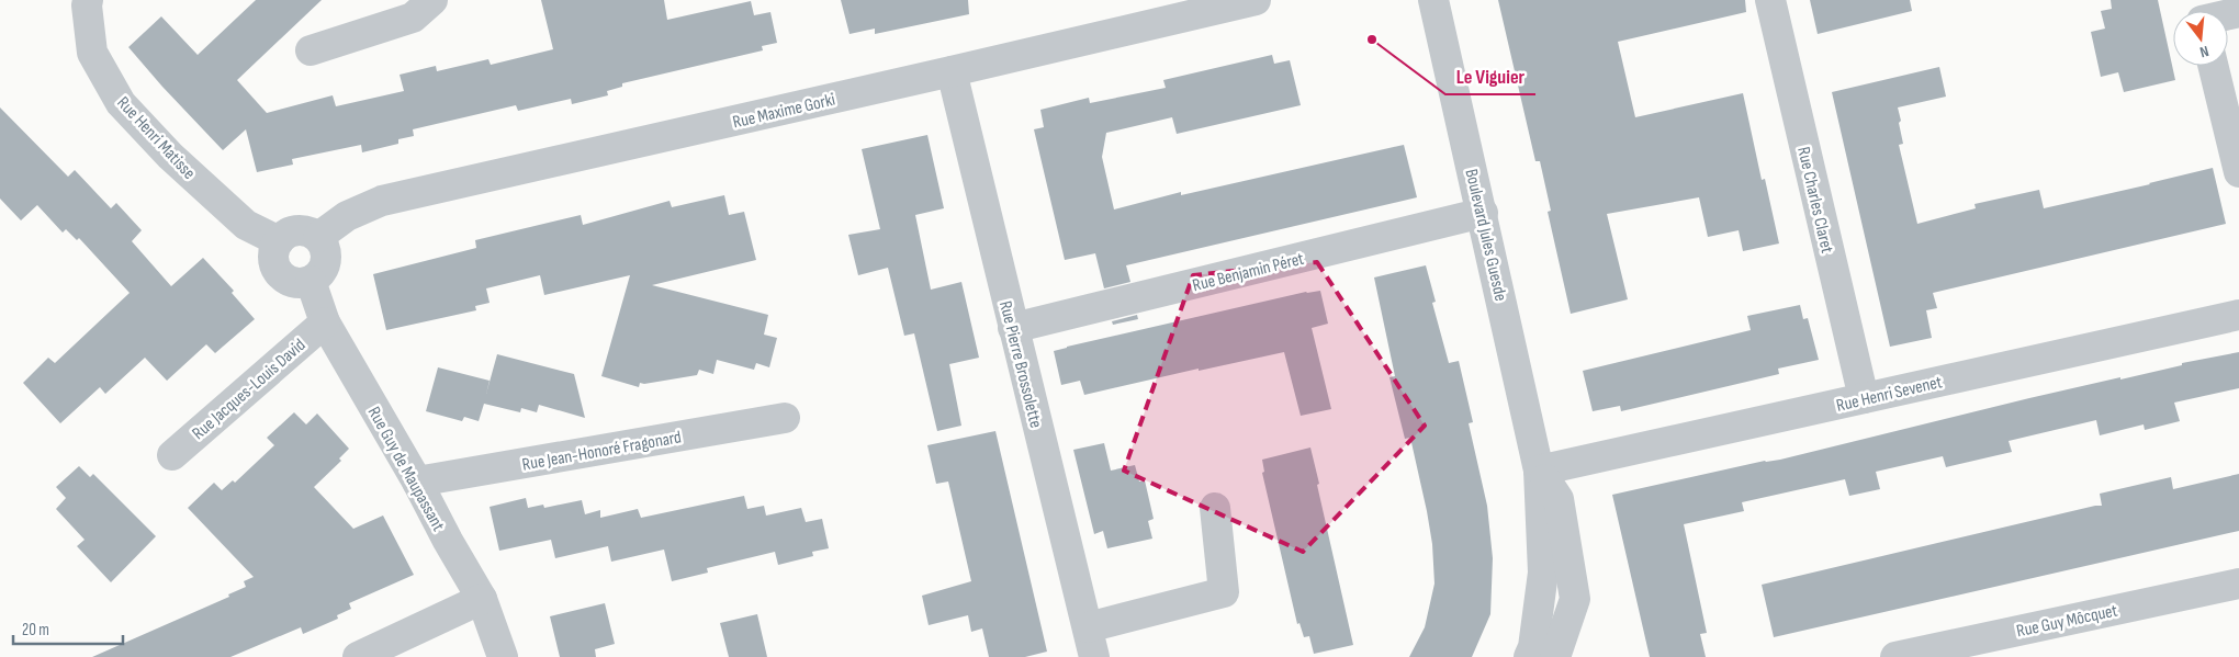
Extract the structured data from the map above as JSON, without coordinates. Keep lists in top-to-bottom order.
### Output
{
  "streets": {
    "street": [
      "Rue Maxime Gorki",
      "Rue Henri Matisse",
      "Rue Charles Claret",
      "Boulevard Jules Guesde",
      "Rue Benjamin Péret",
      "Rue Pierre Brossolette",
      "Rue Jacques-Louis David",
      "Rue Henri Sevenet",
      "Rue Jean-Honoré Fragonard",
      "Rue Guy de Maupassant",
      "Rue Guy Môcquet"
    ]
  },
  "crossings": [
    ["Rue Maxime Gorki", "Rue Henri Matisse"],
    ["Rue Maxime Gorki", "Rue Pierre Brossolette"],
    ["Rue Maxime Gorki", "Rue Guy de Maupassant"],
    ["Rue Henri Matisse", "Rue Guy de Maupassant"],
    ["Rue Charles Claret", "Rue Henri Sevenet"],
    ["Boulevard Jules Guesde", "Rue Benjamin Péret"],
    ["Boulevard Jules Guesde", "Rue Henri Sevenet"],
    ["Rue Benjamin Péret", "Rue Pierre Brossolette"],
    ["Rue Jacques-Louis David", "Rue Guy de Maupassant"],
    ["Rue Jean-Honoré Fragonard", "Rue Guy de Maupassant"]
  ],
  "places": ["Le Viguier"],
  "scale_bar": "20 m",
  "north": "bottom"
}
